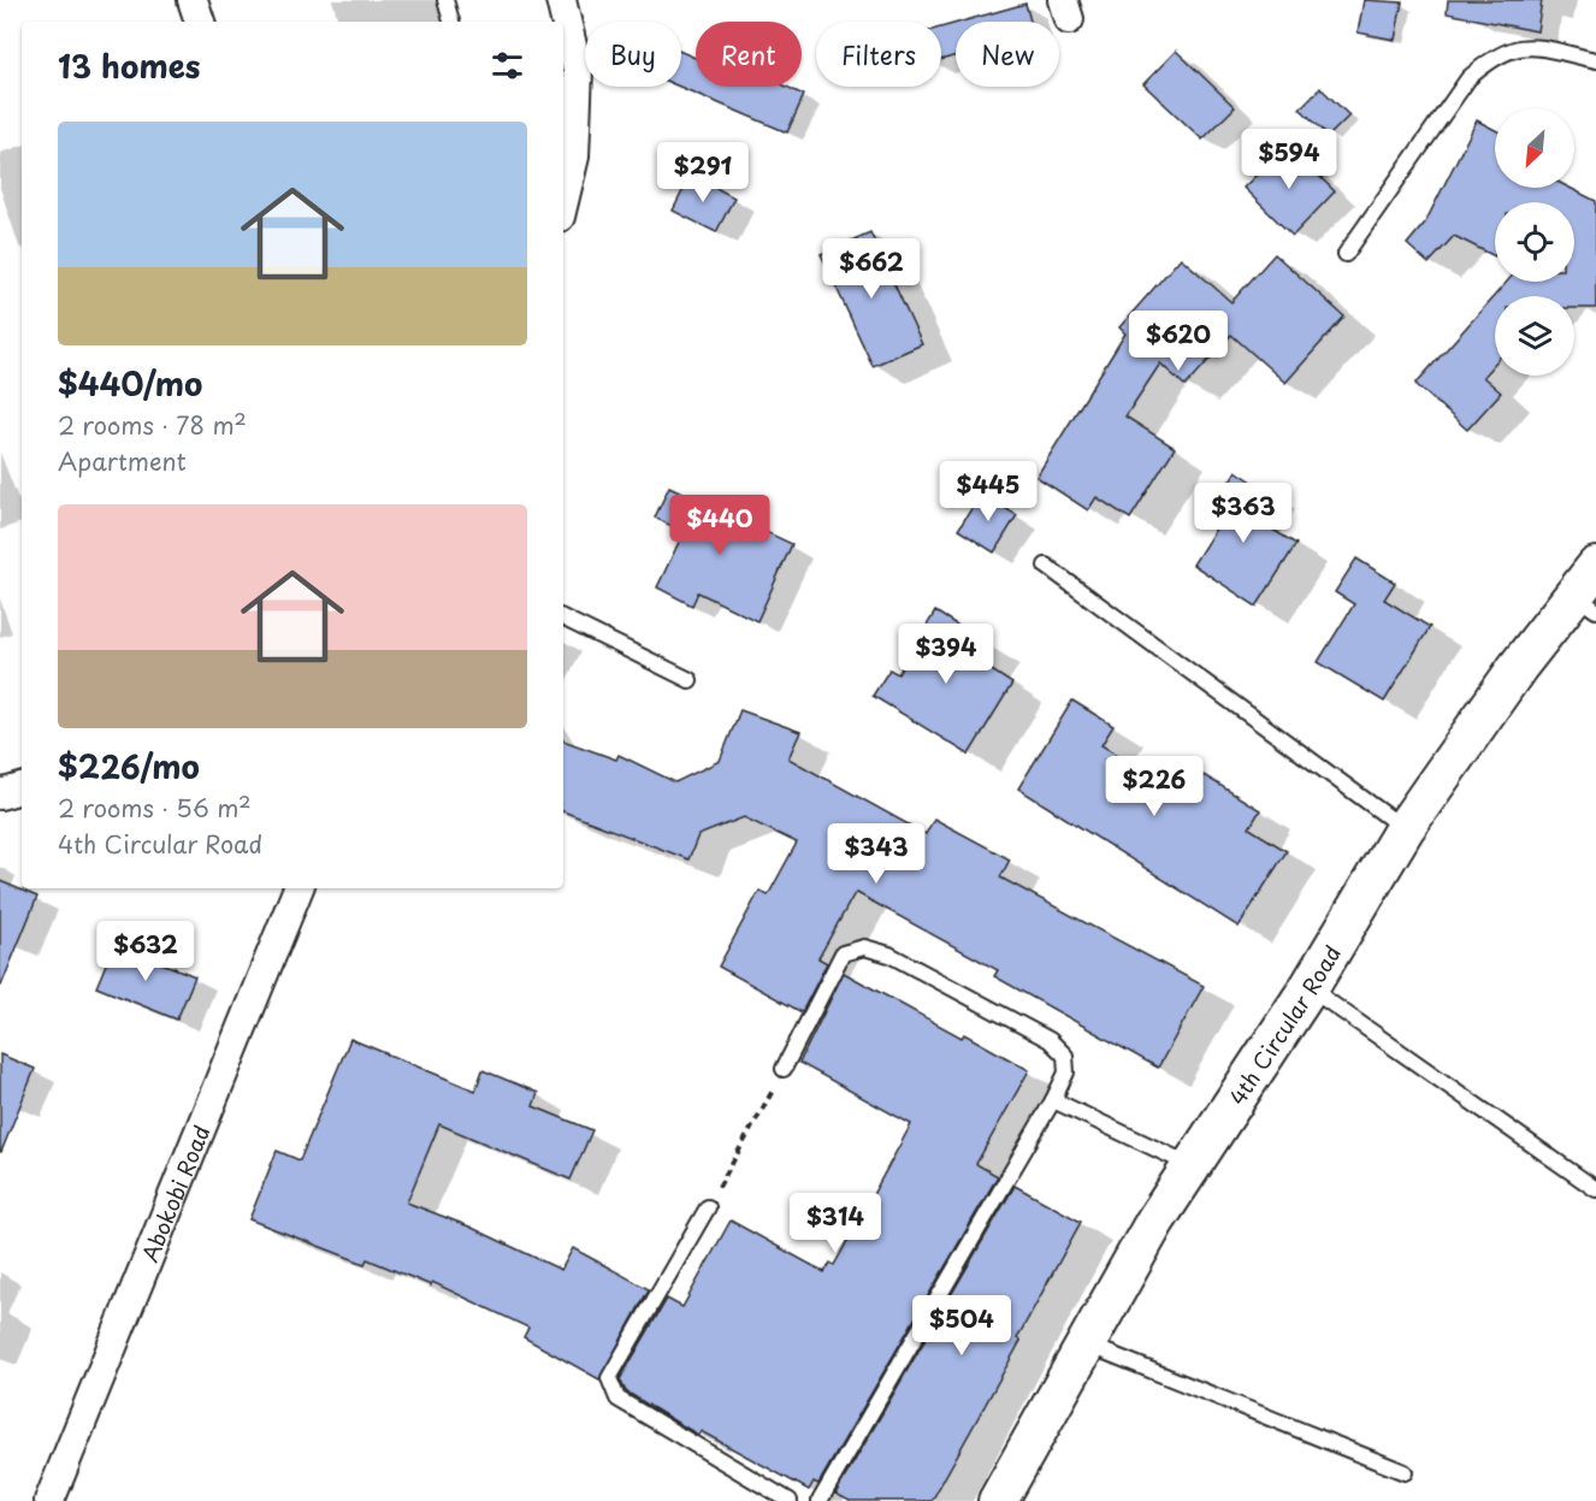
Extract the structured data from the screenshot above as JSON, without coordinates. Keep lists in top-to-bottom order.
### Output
{
  "streets": {
    "street": ["4th Circular Road", "Abokobi Road"]
  },
  "north": "bottom left",
  "page": {
    "chip": [
      "Buy",
      "Rent",
      "Filters",
      "New"
    ],
    "heading": "13 homes",
    "list": [
      {
        "name": "$440/mo",
        "note": "2 rooms · 78 m² · Apartment"
      },
      {
        "name": "$226/mo",
        "note": "2 rooms · 56 m² · 4th Circular Road"
      }
    ],
    "price": [
      "$594",
      "$291",
      "$662",
      "$620",
      "$445",
      "$363",
      "$440",
      "$394",
      "$226",
      "$343",
      "$632",
      "$314",
      "$504"
    ]
  }
}
